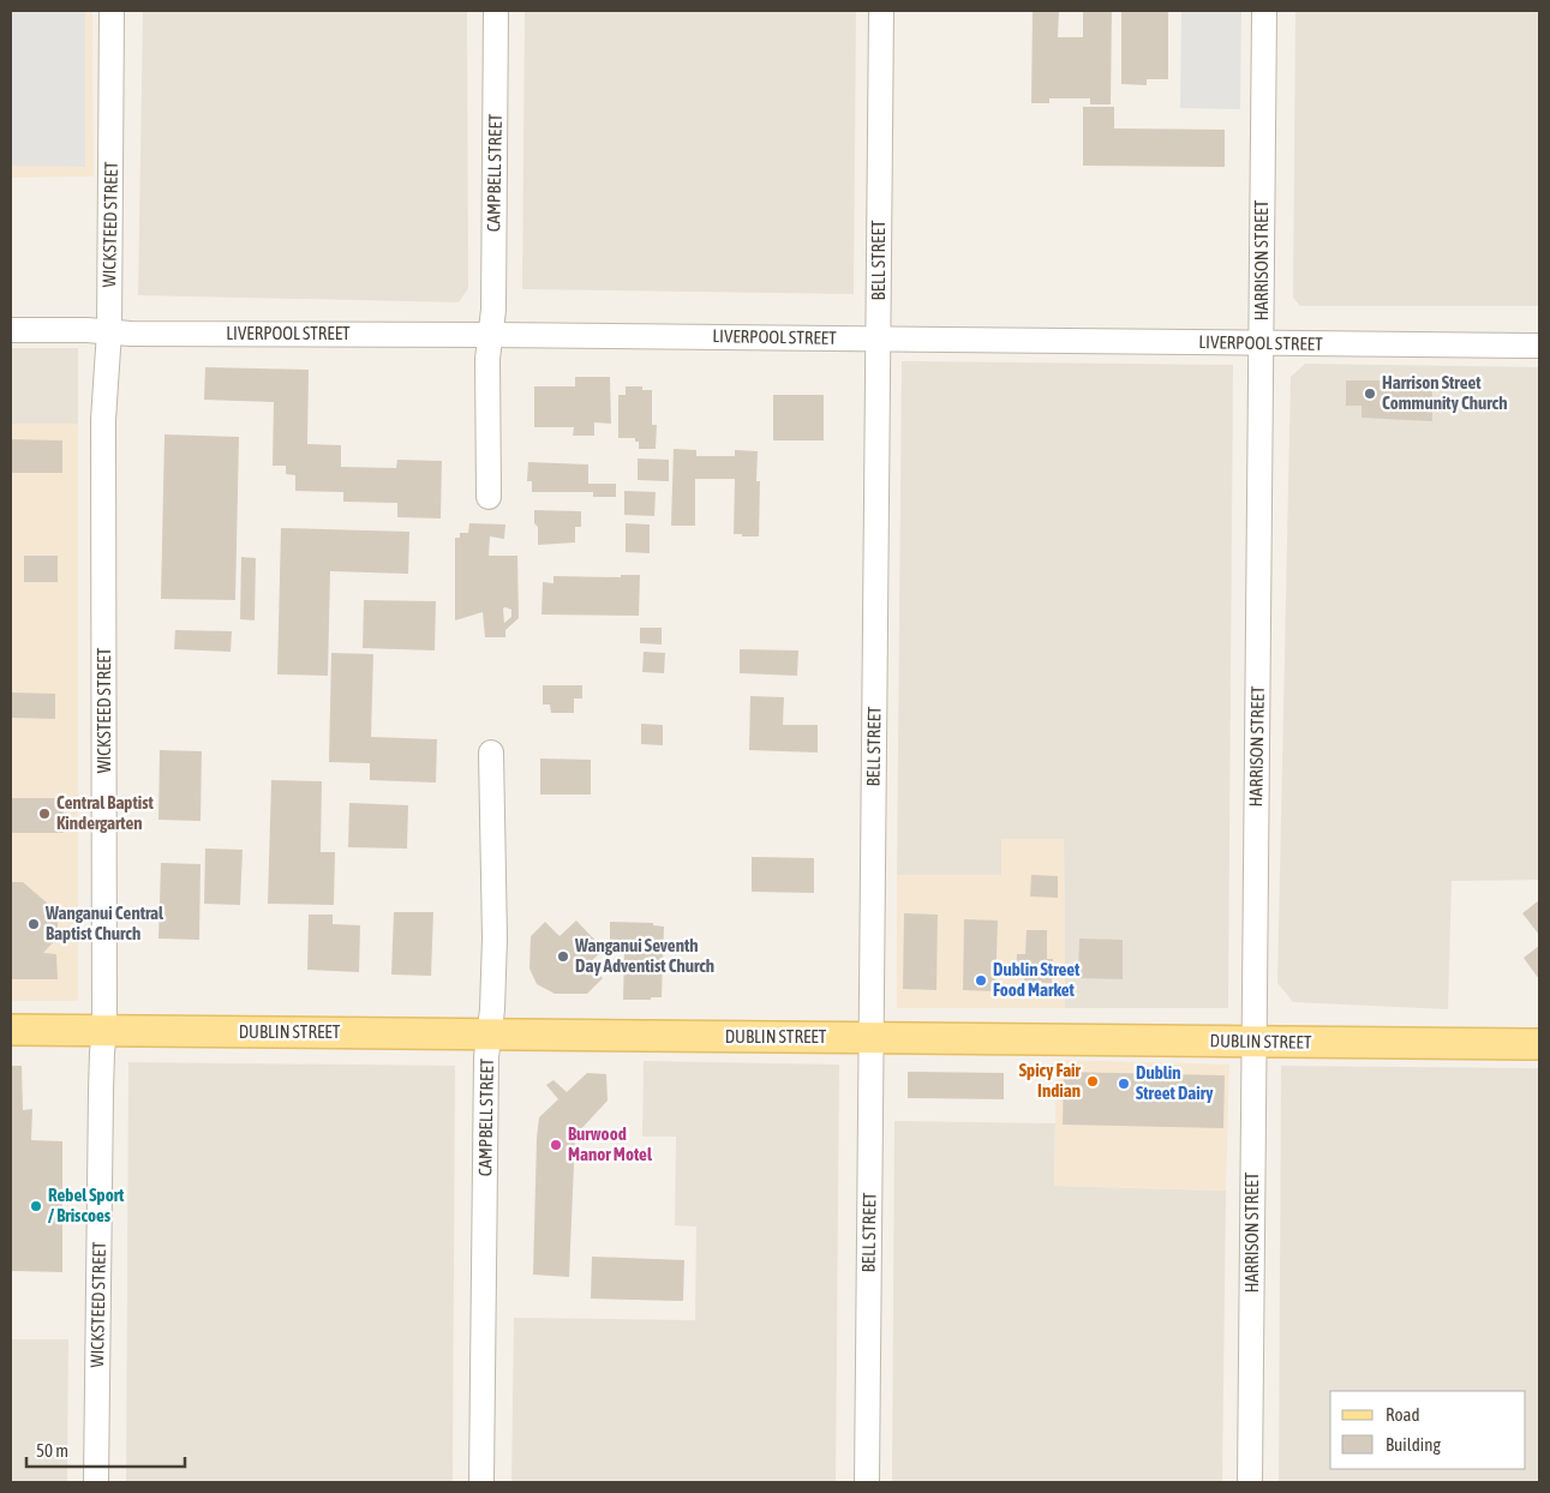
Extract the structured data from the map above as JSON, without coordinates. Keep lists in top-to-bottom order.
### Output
{
  "streets": {
    "main road": ["DUBLIN STREET"],
    "street": [
      "CAMPBELL STREET",
      "WICKSTEED STREET",
      "BELL STREET",
      "HARRISON STREET",
      "LIVERPOOL STREET"
    ]
  },
  "crossings": [
    ["CAMPBELL STREET", "LIVERPOOL STREET"],
    ["CAMPBELL STREET", "DUBLIN STREET"],
    ["WICKSTEED STREET", "LIVERPOOL STREET"],
    ["WICKSTEED STREET", "DUBLIN STREET"],
    ["BELL STREET", "LIVERPOOL STREET"],
    ["BELL STREET", "DUBLIN STREET"],
    ["HARRISON STREET", "LIVERPOOL STREET"],
    ["HARRISON STREET", "DUBLIN STREET"]
  ],
  "places": [
    "Harrison Street Community Church",
    "Central Baptist Kindergarten",
    "Wanganui Central Baptist Church",
    "Wanganui Seventh Day Adventist Church",
    "Dublin Street Food Market",
    "Spicy Fair Indian",
    "Dublin Street Dairy",
    "Burwood Manor Motel",
    "Rebel Sport / Briscoes"
  ],
  "legend": ["Road", "Building"],
  "scale_bar": "50 m"
}
